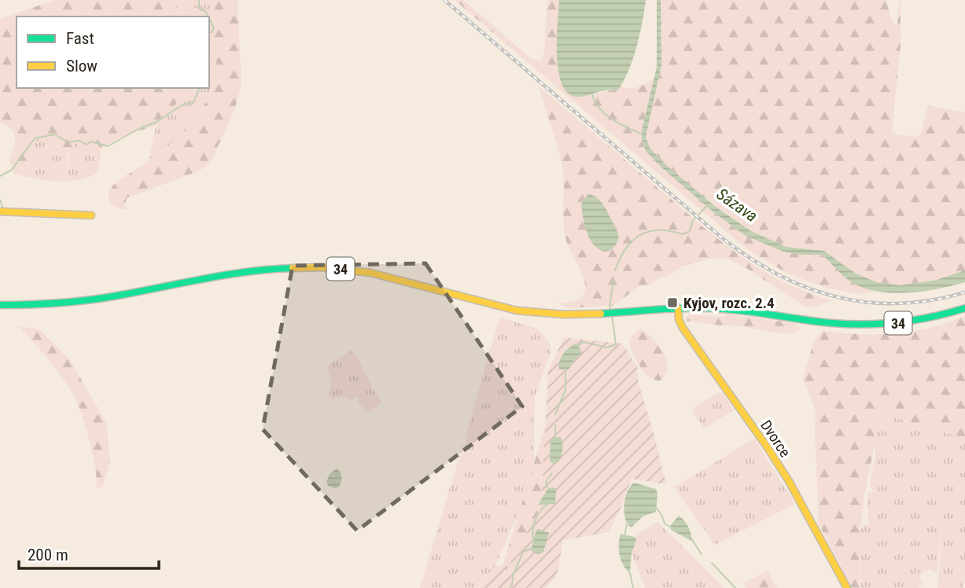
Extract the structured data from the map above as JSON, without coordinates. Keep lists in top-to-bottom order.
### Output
{
  "streets": {
    "main road": ["34", "Dvorce"]
  },
  "crossings": [
    ["34", "Dvorce"]
  ],
  "water": ["Sázava"],
  "places": {
    "transit": ["Kyjov, rozc. 2.4"]
  },
  "legend": ["Fast", "Slow"],
  "scale_bar": "200 m"
}
